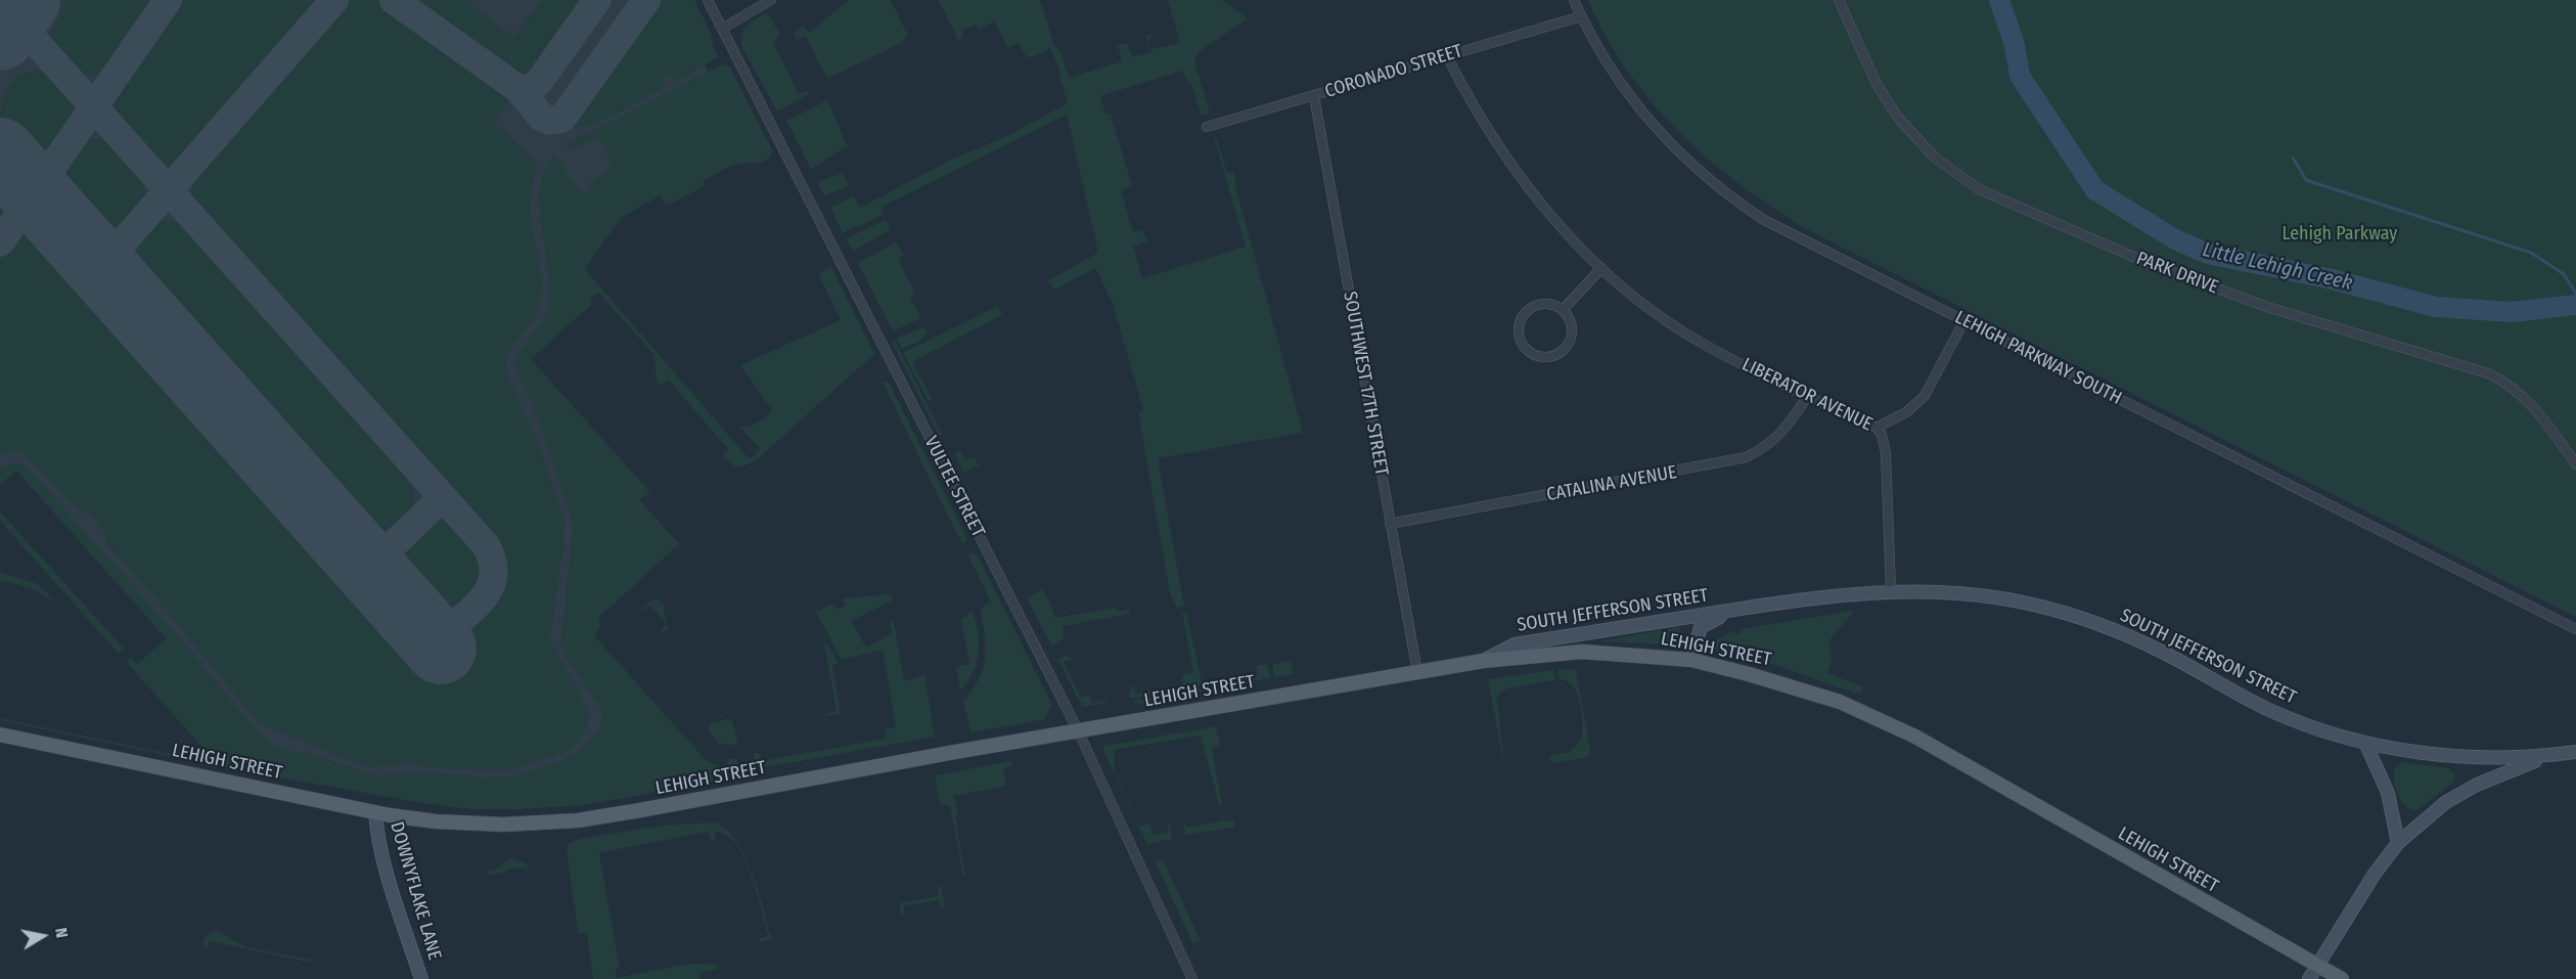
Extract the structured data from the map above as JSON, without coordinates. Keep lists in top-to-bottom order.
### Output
{
  "streets": {
    "main road": ["SOUTH JEFFERSON STREET", "LEHIGH STREET", "DOWNYFLAKE LANE"],
    "street": [
      "CORONADO STREET",
      "PARK DRIVE",
      "LEHIGH PARKWAY SOUTH",
      "SOUTHWEST 17TH STREET",
      "LIBERATOR AVENUE",
      "CATALINA AVENUE",
      "VULTEE STREET"
    ]
  },
  "crossings": [
    ["CORONADO STREET", "LEHIGH PARKWAY SOUTH"],
    ["CORONADO STREET", "SOUTHWEST 17TH STREET"],
    ["CORONADO STREET", "LIBERATOR AVENUE"],
    ["SOUTHWEST 17TH STREET", "CATALINA AVENUE"],
    ["SOUTHWEST 17TH STREET", "LEHIGH STREET"],
    ["LIBERATOR AVENUE", "CATALINA AVENUE"],
    ["LIBERATOR AVENUE", "SOUTH JEFFERSON STREET"],
    ["VULTEE STREET", "LEHIGH STREET"],
    ["SOUTH JEFFERSON STREET", "LEHIGH STREET"],
    ["LEHIGH STREET", "DOWNYFLAKE LANE"]
  ],
  "water": ["Little Lehigh Creek"],
  "parks": ["Lehigh Parkway"],
  "north": "right"
}
